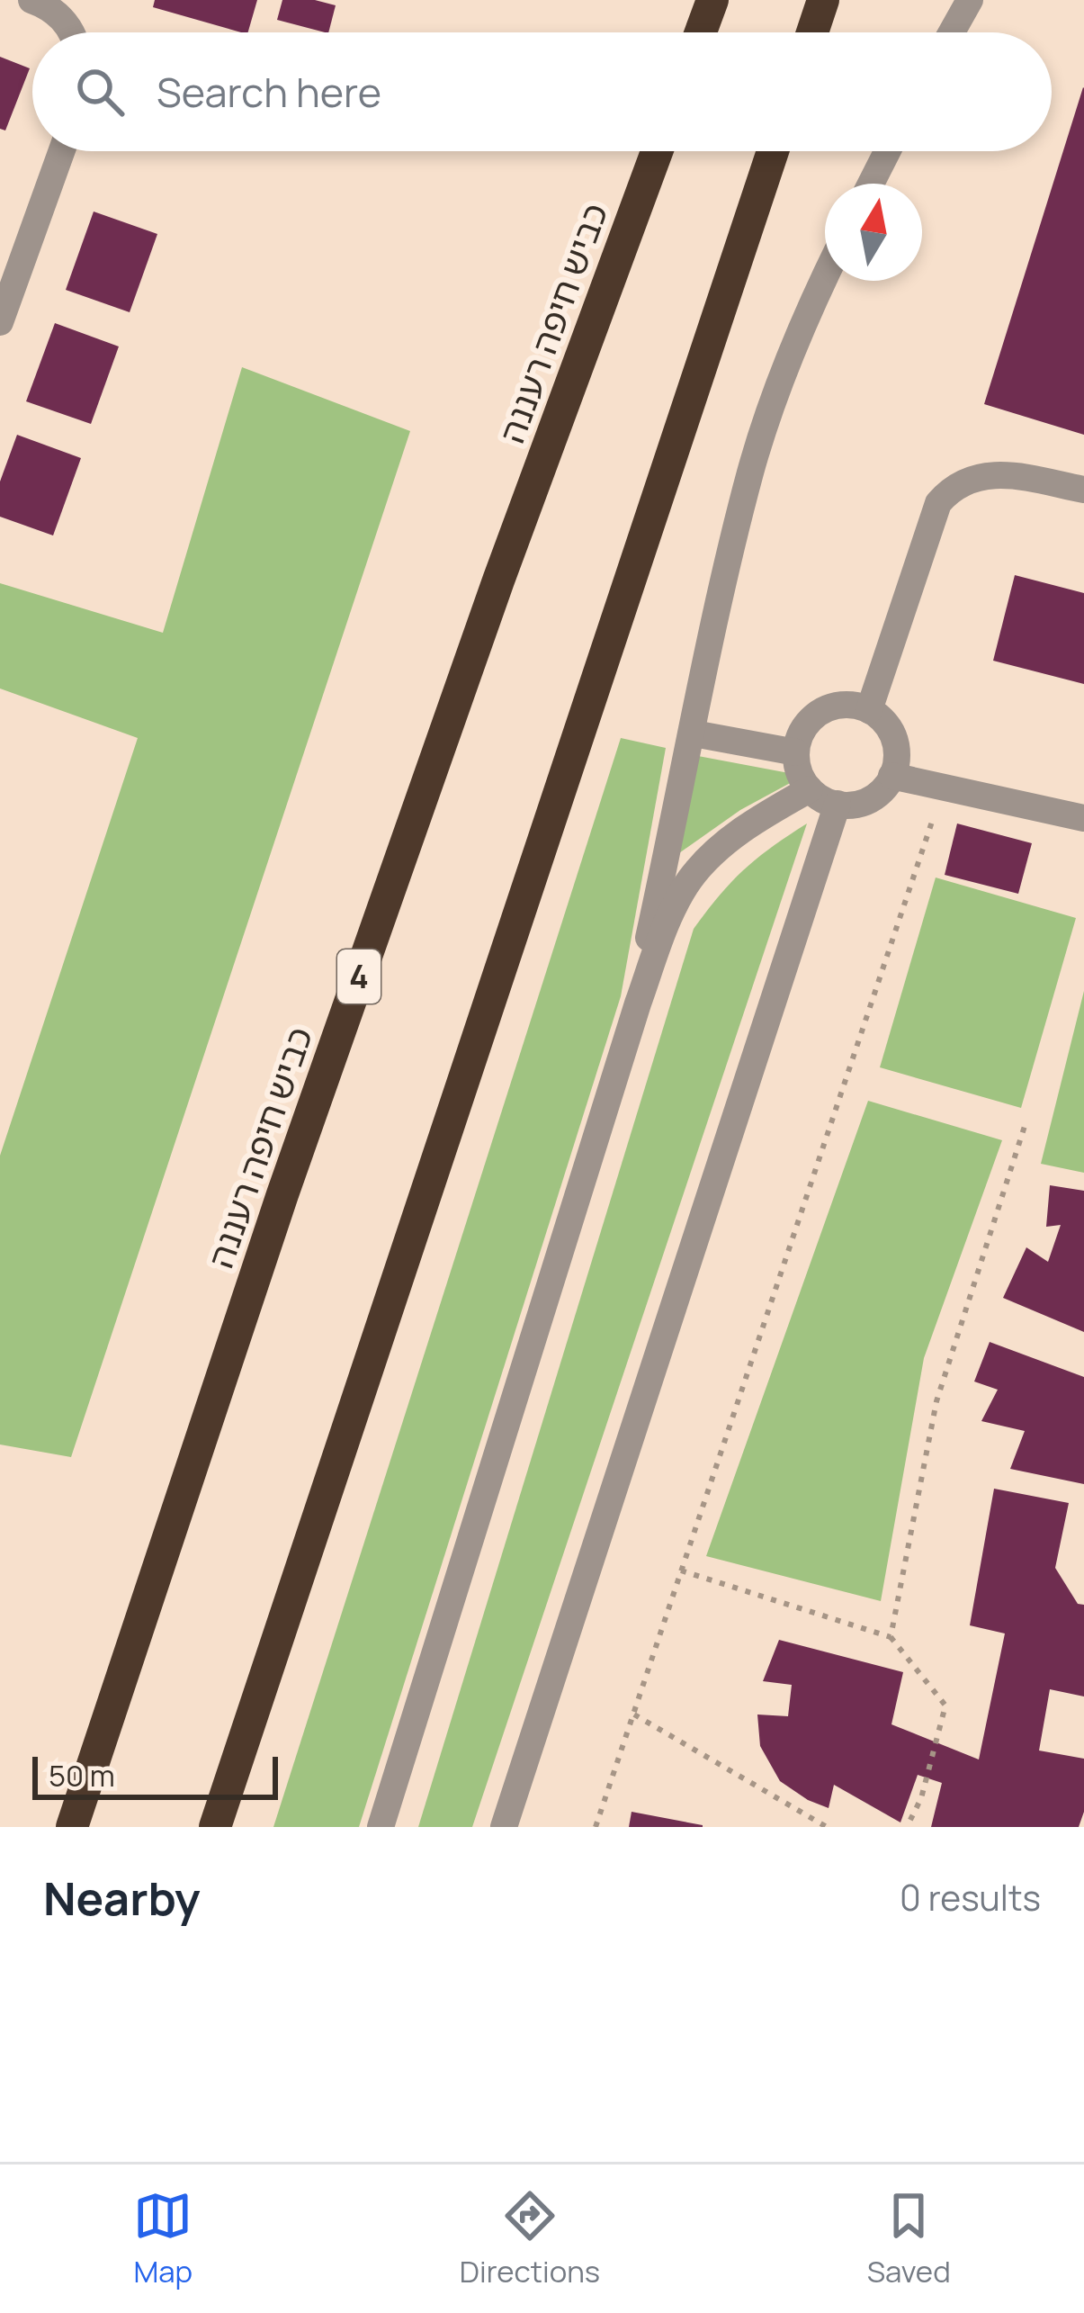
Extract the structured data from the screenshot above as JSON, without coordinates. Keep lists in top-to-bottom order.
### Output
{
  "streets": {
    "highway": ["כביש חיפה רעננה", "4"]
  },
  "scale_bar": "50 m",
  "north": "top",
  "page": {
    "search": "Search here",
    "scale": "50 m",
    "heading": ["Nearby", "0 results"],
    "nav": ["Map", "Directions", "Saved"]
  }
}
